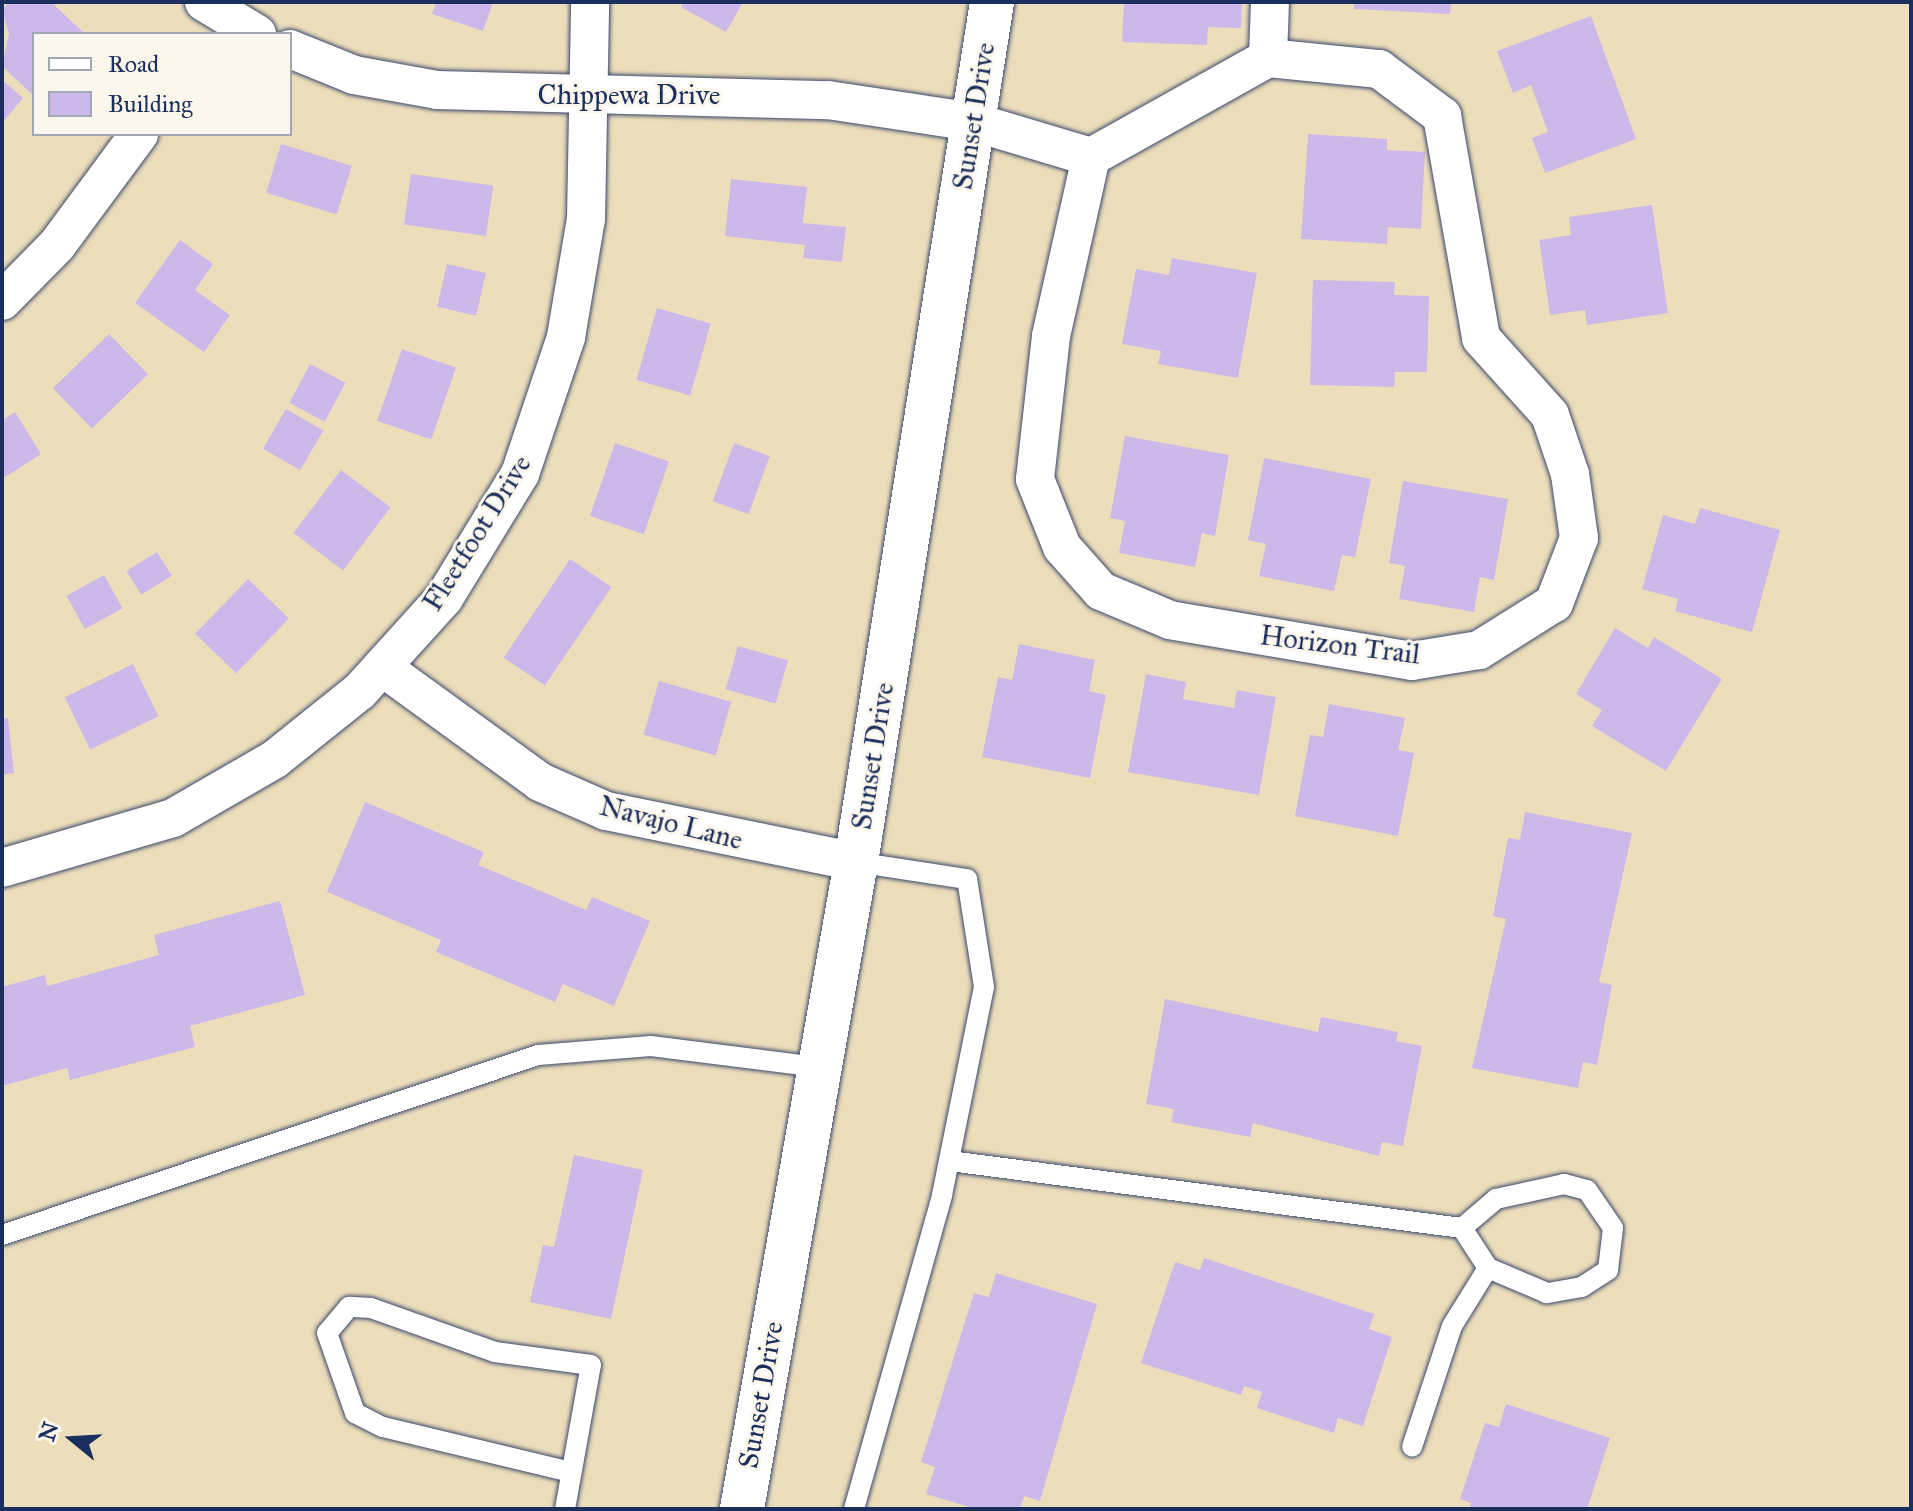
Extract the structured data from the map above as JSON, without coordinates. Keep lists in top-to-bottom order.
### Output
{
  "streets": {
    "street": [
      "Chippewa Drive",
      "Sunset Drive",
      "Fleetfoot Drive",
      "Horizon Trail",
      "Navajo Lane"
    ]
  },
  "crossings": [
    ["Chippewa Drive", "Sunset Drive"],
    ["Chippewa Drive", "Fleetfoot Drive"],
    ["Sunset Drive", "Navajo Lane"],
    ["Fleetfoot Drive", "Navajo Lane"]
  ],
  "legend": ["Road", "Building"],
  "north": "left"
}
